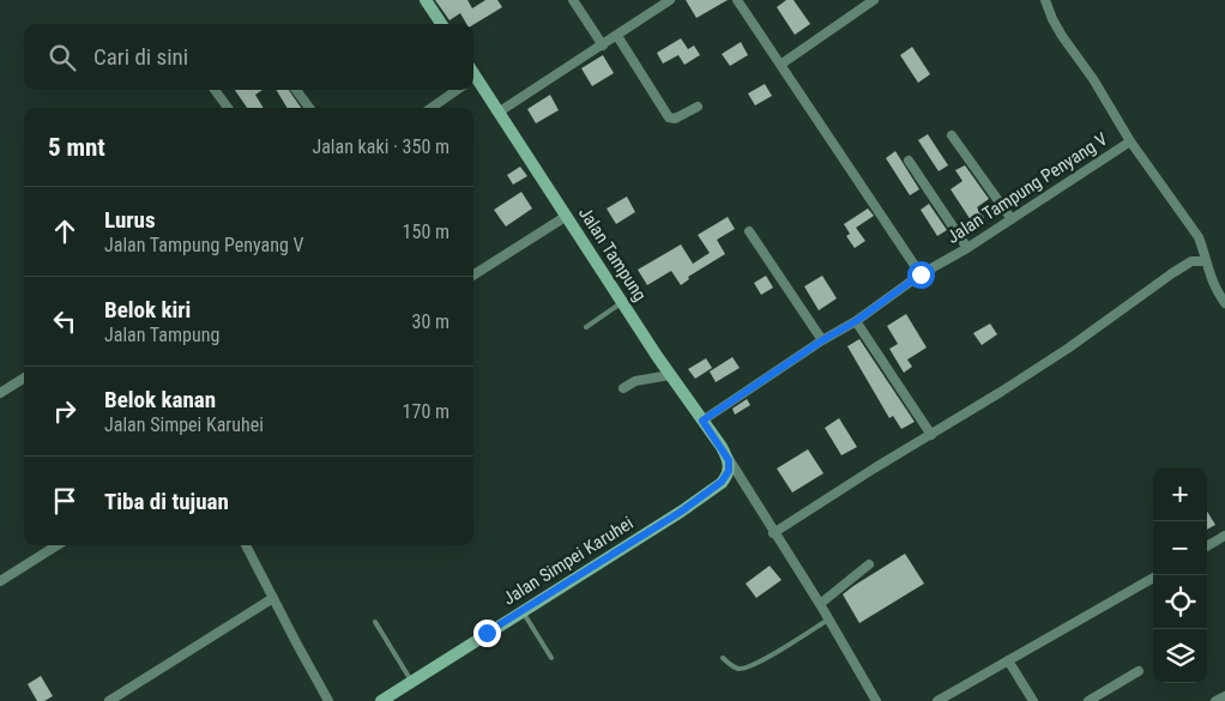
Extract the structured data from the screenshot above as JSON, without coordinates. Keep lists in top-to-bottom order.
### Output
{
  "streets": {
    "main road": ["Jalan Tampung", "Jalan Simpei Karuhei"],
    "street": ["Jalan Tampung Penyang V"]
  },
  "crossings": [
    ["Jalan Tampung Penyang V", "Jalan Tampung"],
    ["Jalan Tampung", "Jalan Simpei Karuhei"]
  ],
  "page": {
    "search": "Cari di sini",
    "heading": ["5 mnt", "Jalan kaki · 350 m"],
    "list": [
      ["Lurus", "Jalan Tampung Penyang V", "150 m"],
      ["Belok kiri", "Jalan Tampung", "30 m"],
      ["Belok kanan", "Jalan Simpei Karuhei", "170 m"],
      "Tiba di tujuan"
    ],
    "map_buttons": ["+", "−"]
  }
}
